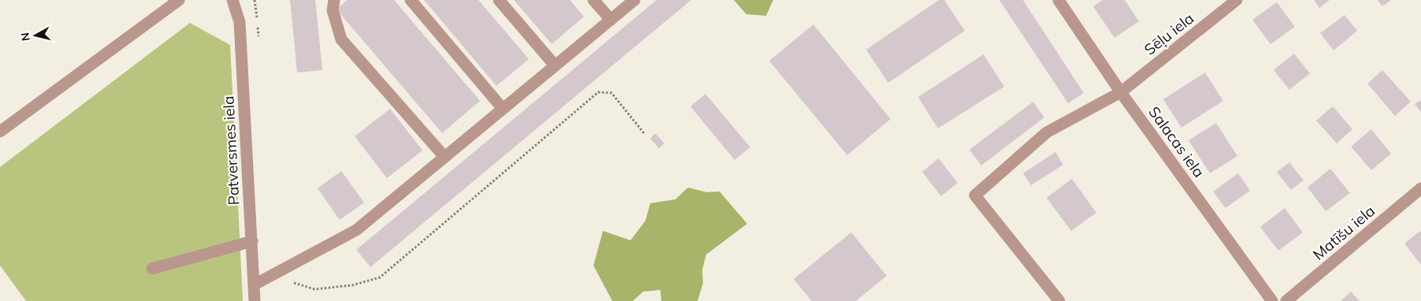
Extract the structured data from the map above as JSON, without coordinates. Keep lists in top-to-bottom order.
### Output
{
  "streets": {
    "street": [
      "Sēļu iela",
      "Salacas iela",
      "Patversmes iela",
      "Matīšu iela"
    ]
  },
  "crossings": [
    ["Sēļu iela", "Salacas iela"]
  ],
  "north": "left"
}
